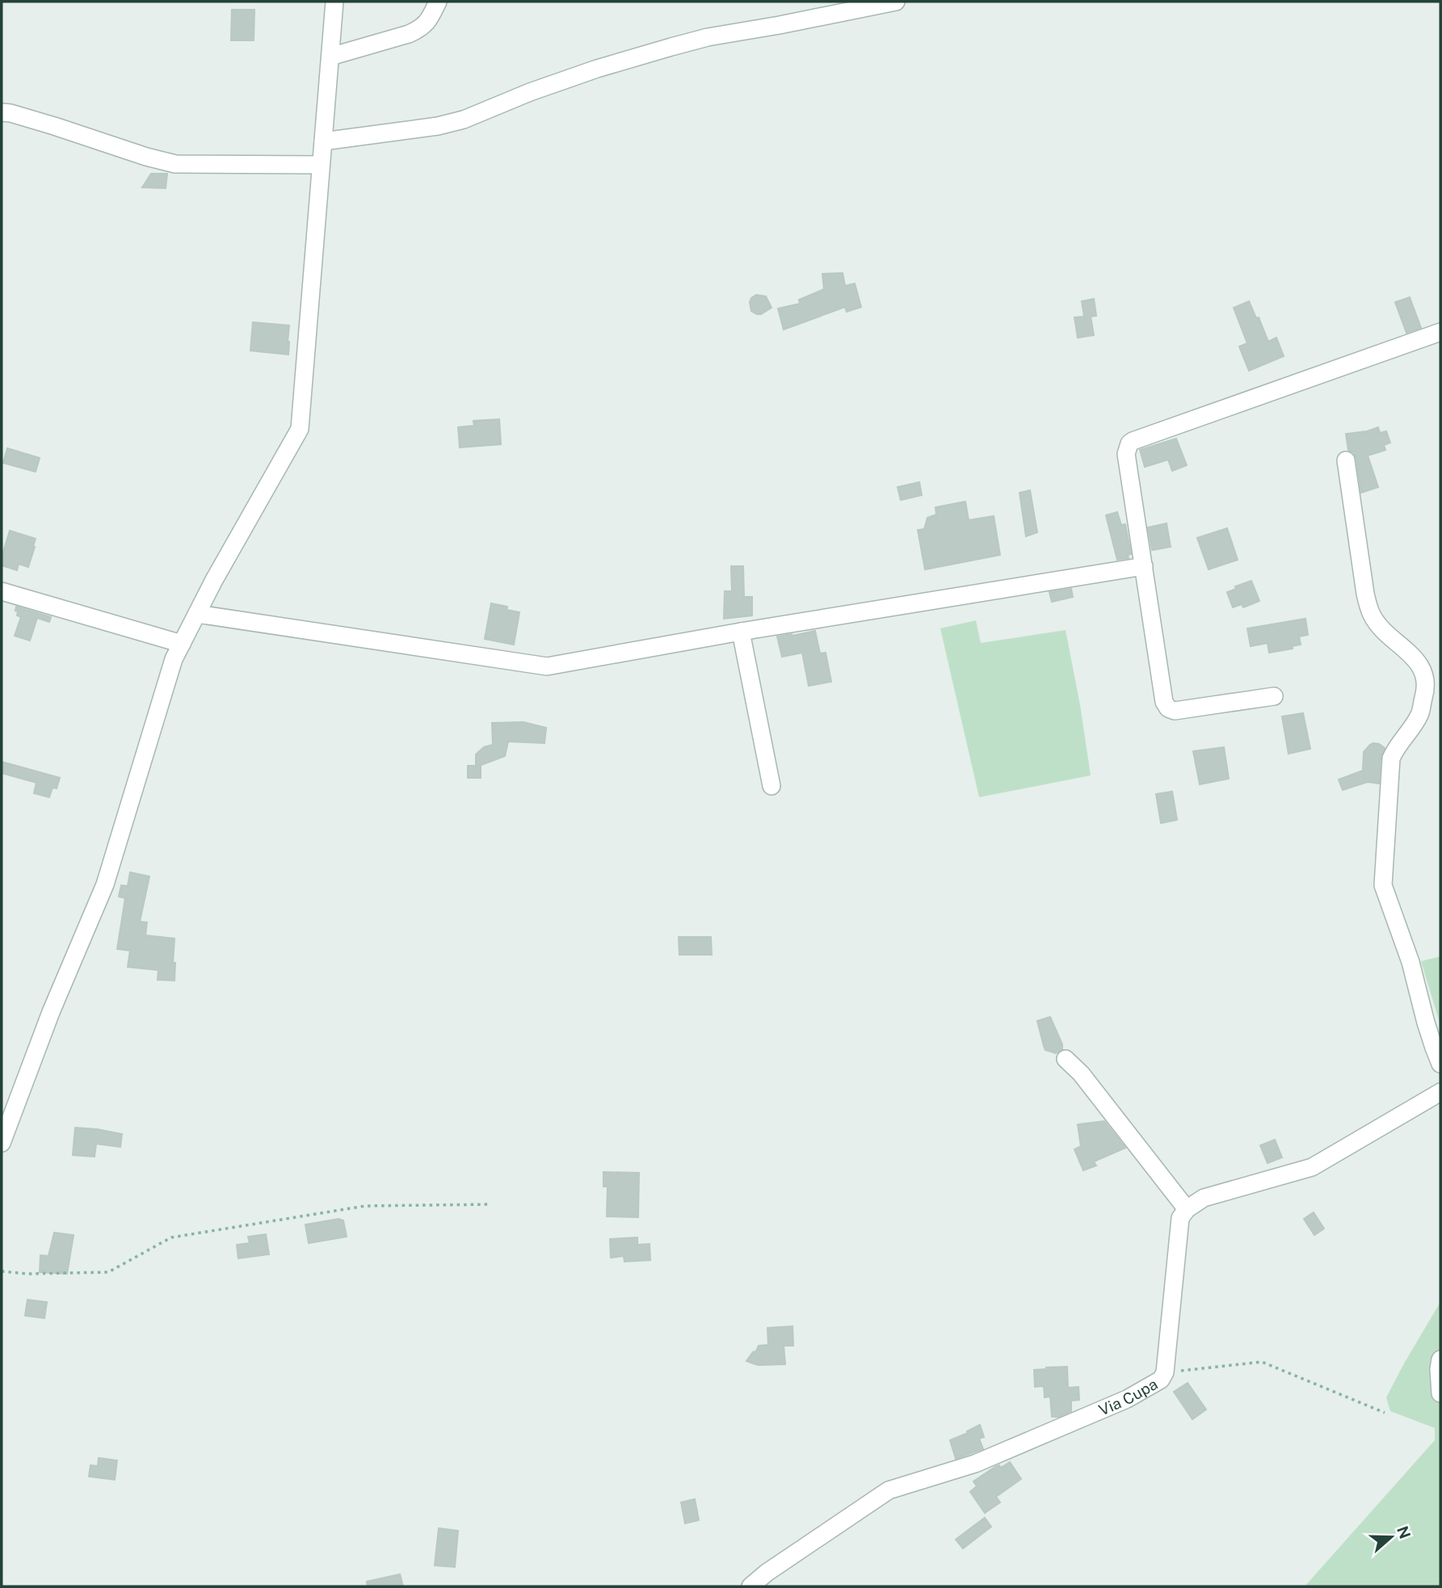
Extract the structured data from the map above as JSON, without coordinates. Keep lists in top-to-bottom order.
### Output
{
  "streets": {
    "street": ["Via Cupa"]
  },
  "north": "right"
}
